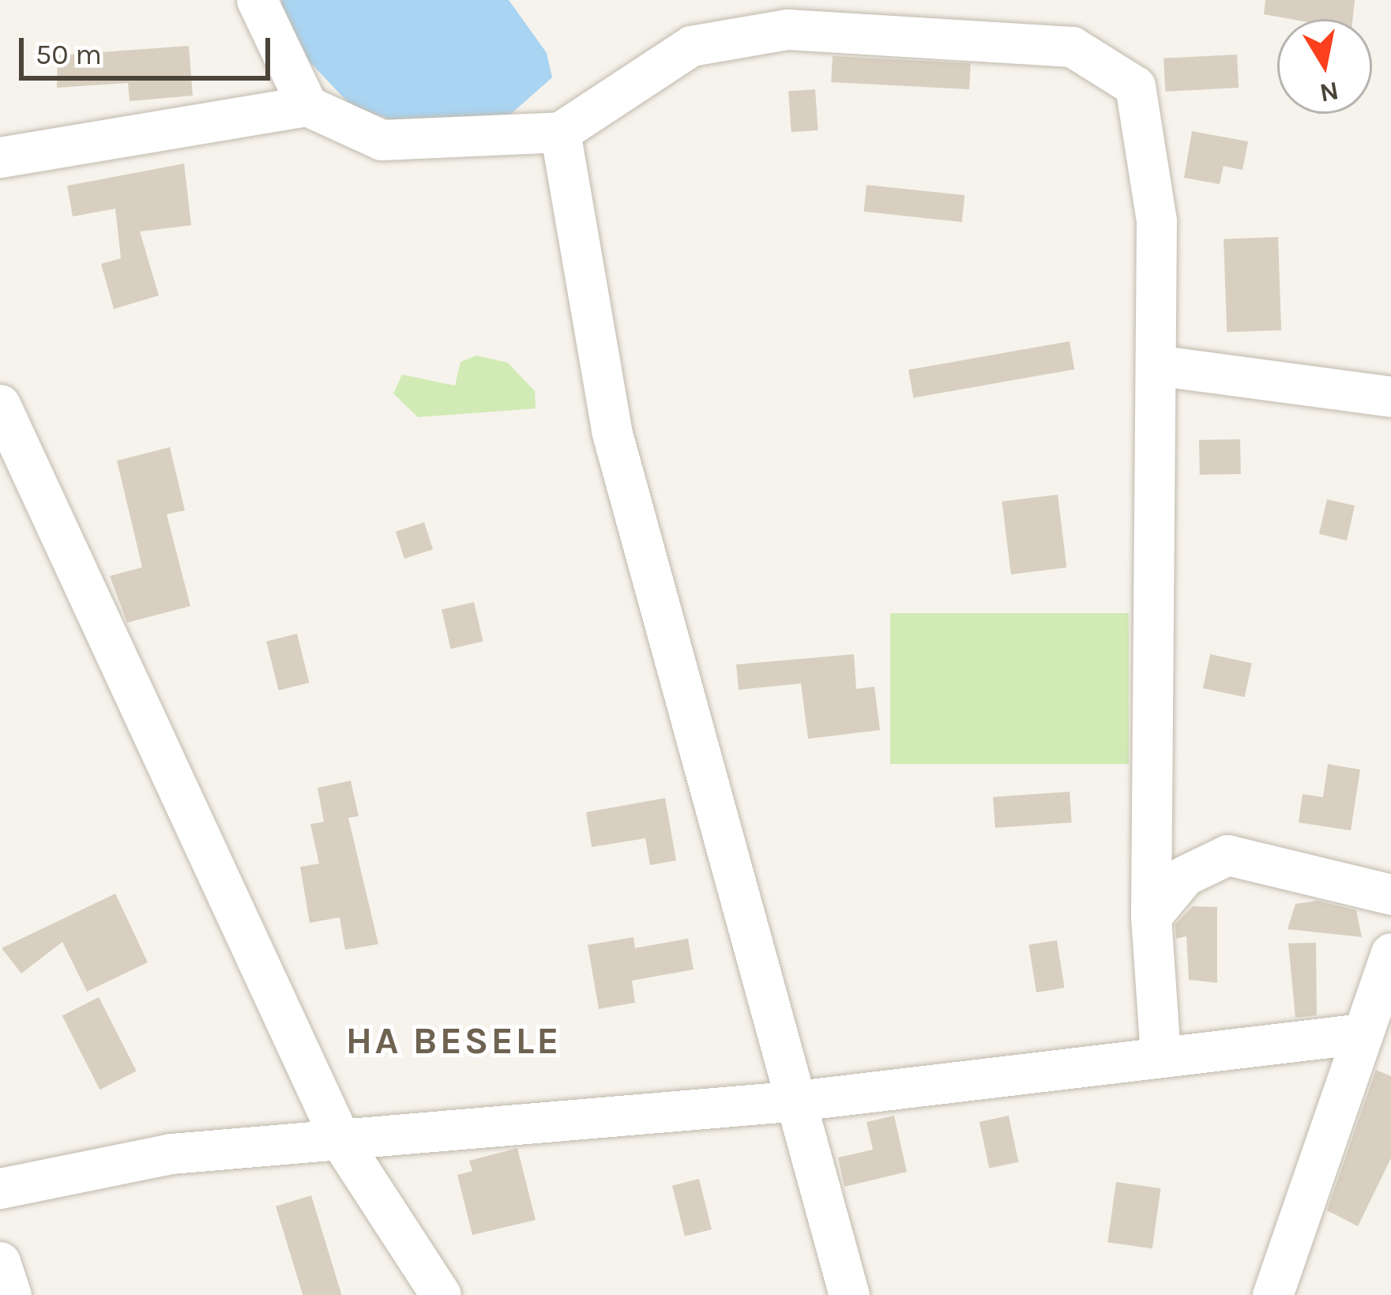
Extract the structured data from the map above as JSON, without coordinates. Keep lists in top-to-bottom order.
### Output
{
  "districts": ["HA BESELE"],
  "scale_bar": "50 m",
  "north": "bottom"
}
